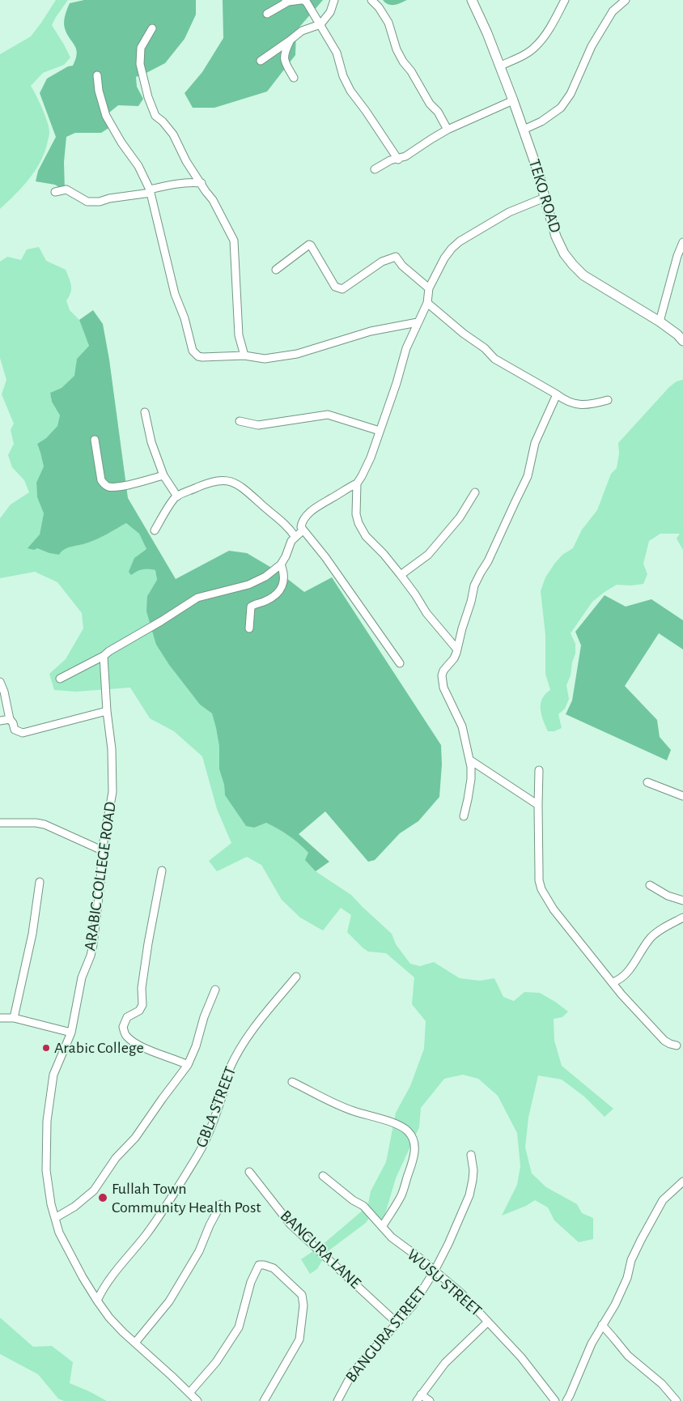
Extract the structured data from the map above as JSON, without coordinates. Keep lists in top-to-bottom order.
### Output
{
  "streets": {
    "street": [
      "TEKO ROAD",
      "ARABIC COLLEGE ROAD",
      "GBLA STREET",
      "BANGURA LANE",
      "WUSU STREET",
      "BANGURA STREET"
    ]
  },
  "crossings": [
    ["ARABIC COLLEGE ROAD", "GBLA STREET"],
    ["BANGURA LANE", "BANGURA STREET"],
    ["WUSU STREET", "BANGURA STREET"]
  ],
  "places": ["Arabic College", "Fullah Town Community Health Post"]
}
